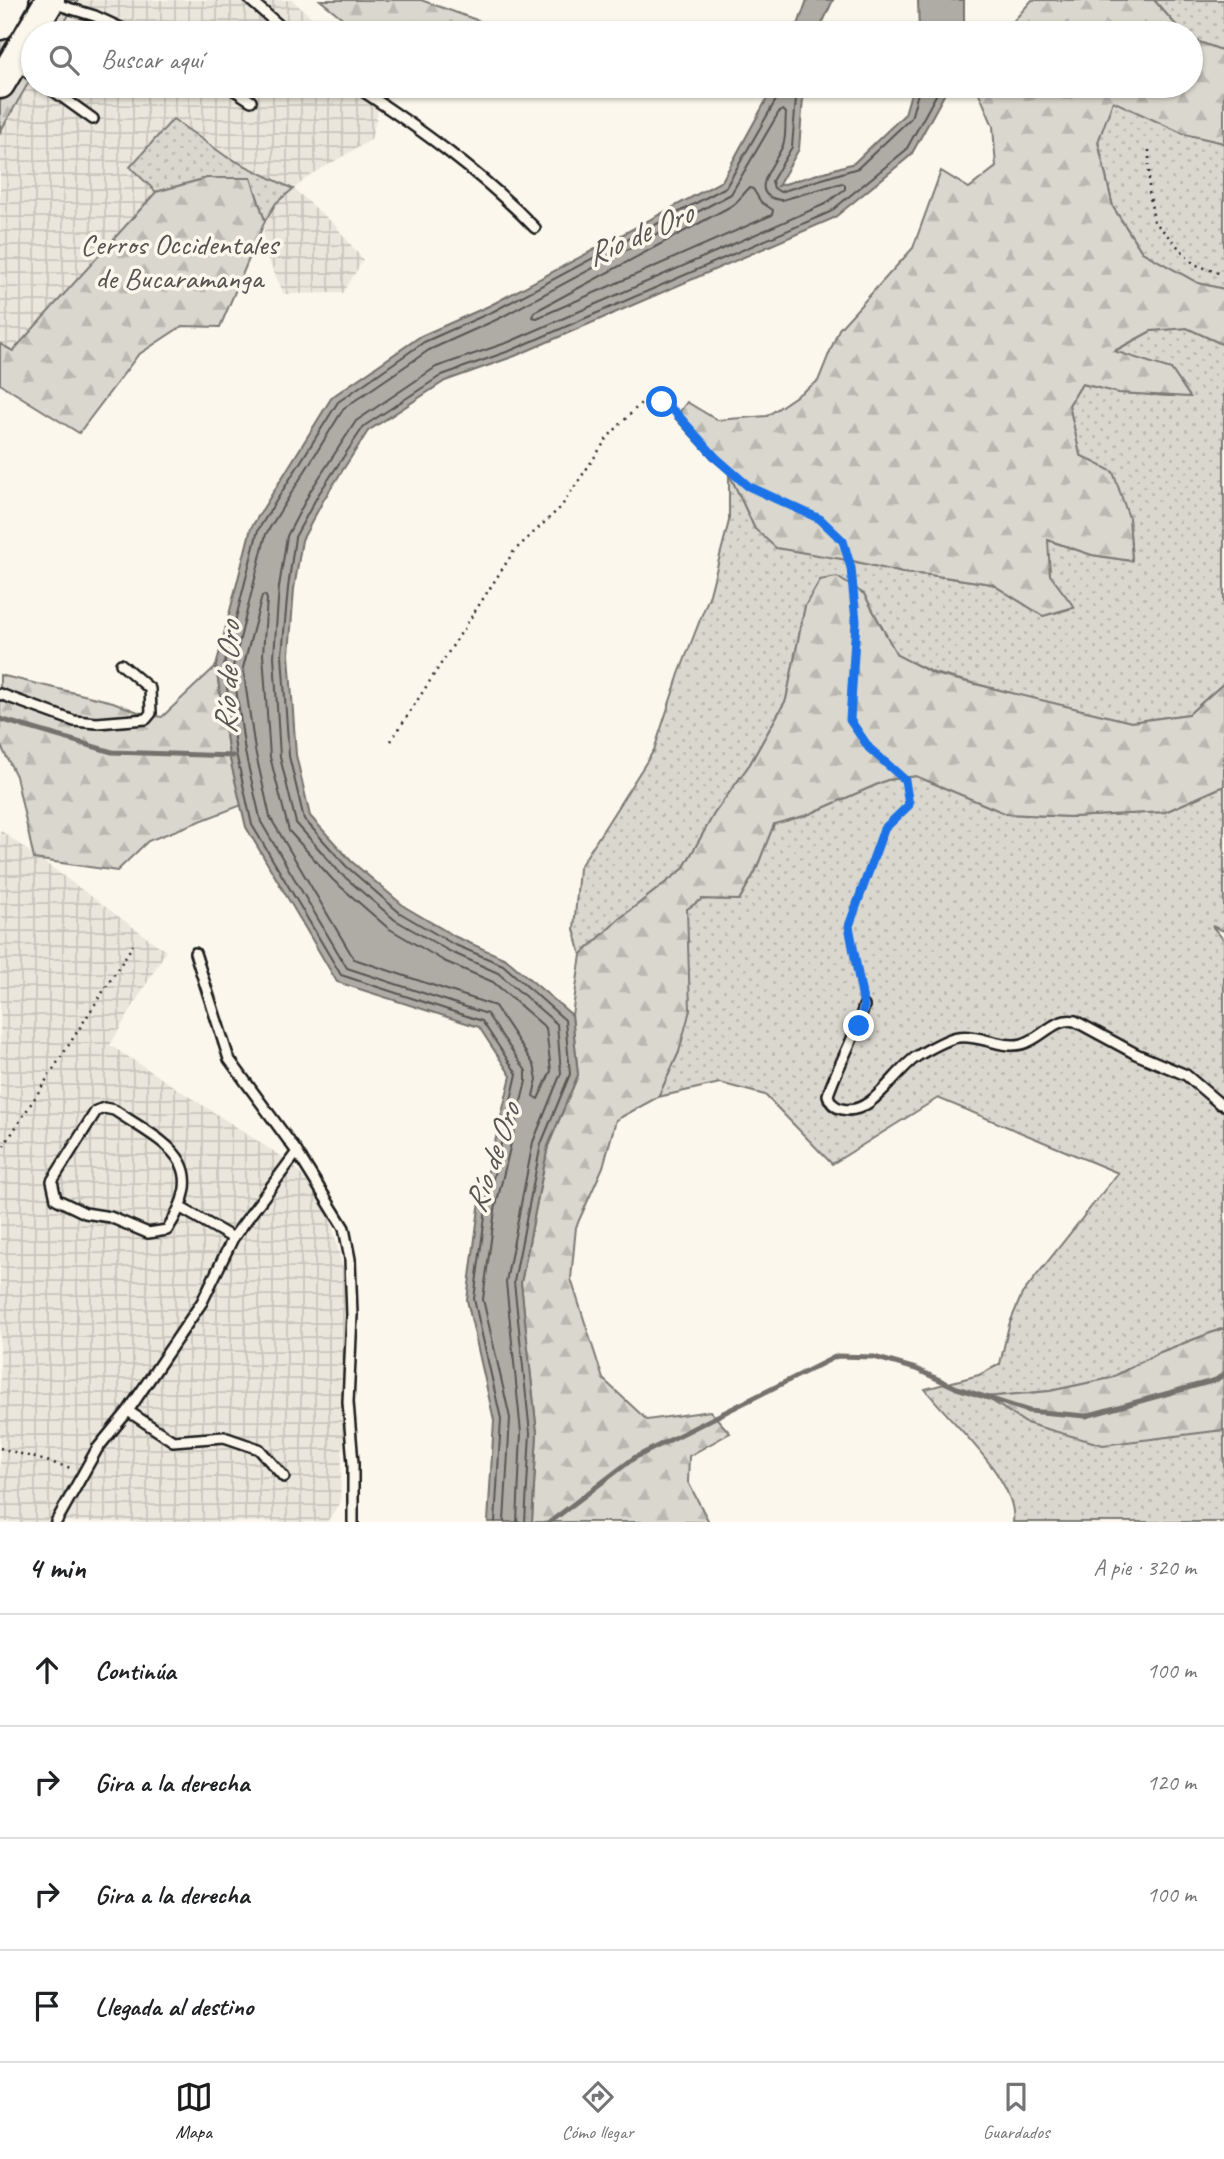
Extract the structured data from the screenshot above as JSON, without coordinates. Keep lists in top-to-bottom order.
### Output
{
  "water": ["Río de Oro"],
  "parks": ["Cerros Occidentales de Bucaramanga"],
  "page": {
    "search": "Buscar aquí",
    "heading": ["4 min", "A pie · 320 m"],
    "list": [
      ["Continúa", "100 m"],
      ["Gira a la derecha", "120 m"],
      ["Gira a la derecha", "100 m"],
      "Llegada al destino"
    ],
    "nav": ["Mapa", "Cómo llegar", "Guardados"]
  }
}
